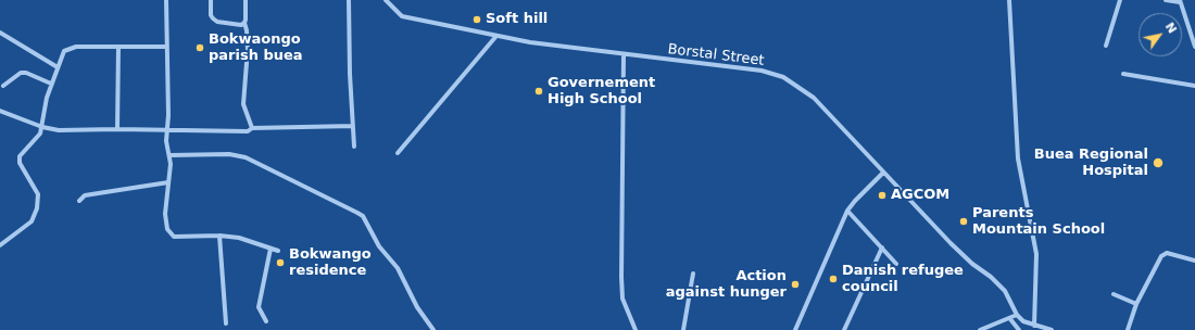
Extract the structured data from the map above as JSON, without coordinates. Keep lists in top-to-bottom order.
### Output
{
  "streets": {
    "street": ["Borstal Street"]
  },
  "places": [
    "Soft hill",
    "Bokwaongo parish buea",
    "Governement High School",
    "Buea Regional Hospital",
    "AGCOM",
    "Parents Mountain School",
    "Bokwango residence",
    "Danish refugee council",
    "Action against hunger"
  ],
  "north": "top right"
}
